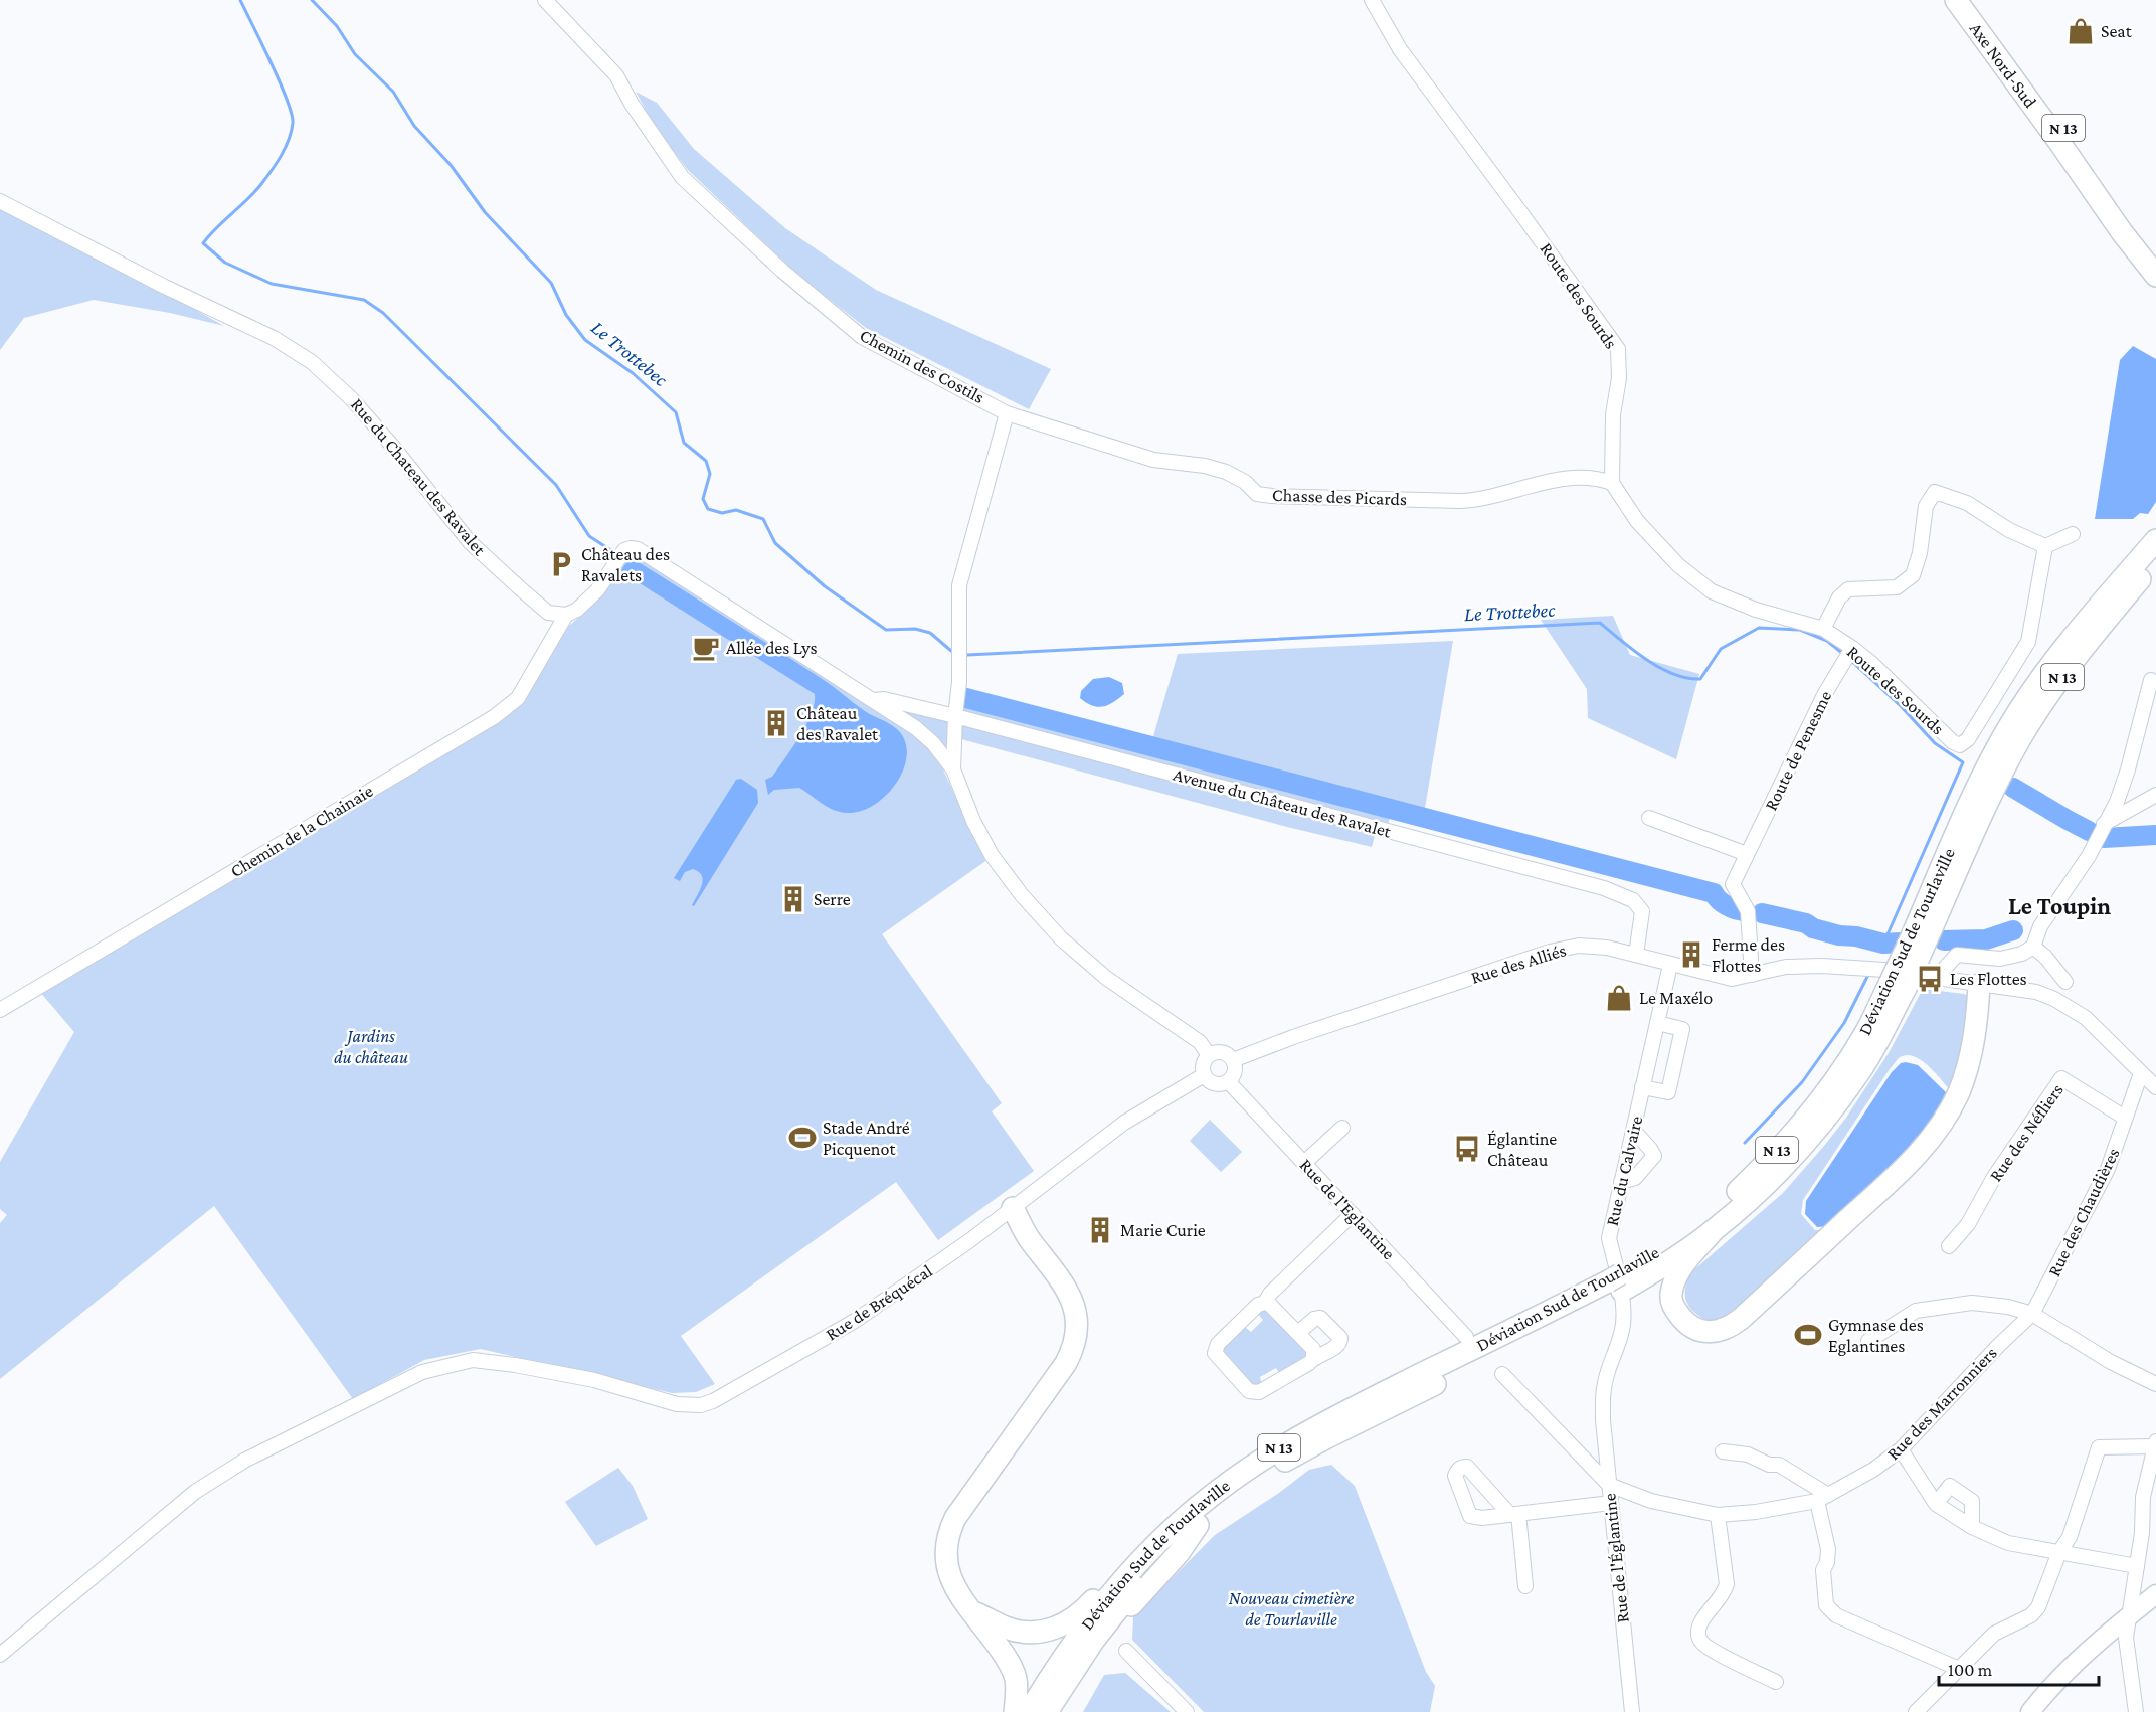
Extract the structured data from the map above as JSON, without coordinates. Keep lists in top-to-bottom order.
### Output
{
  "streets": {
    "highway": ["Axe Nord-Sud", "N 13", "Déviation Sud de Tourlaville"],
    "street": [
      "Route des Sourds",
      "Chemin des Costils",
      "Rue du Chateau des Ravalet",
      "Chasse des Picards",
      "Route de Penesme",
      "Avenue du Château des Ravalet",
      "Chemin de la Chainaie",
      "Rue des Alliés",
      "Rue des Néfliers",
      "Rue du Calvaire",
      "Rue de l'Eglantine",
      "Rue des Chaudières",
      "Rue de Bréquécal",
      "Rue des Marronniers",
      "Rue de l'Églantine"
    ]
  },
  "crossings": [
    ["Axe Nord-Sud", "N 13"],
    ["N 13", "Déviation Sud de Tourlaville"],
    ["Route des Sourds", "Chasse des Picards"],
    ["Route des Sourds", "Route de Penesme"],
    ["Chemin des Costils", "Chasse des Picards"],
    ["Rue du Chateau des Ravalet", "Chemin de la Chainaie"],
    ["Route de Penesme", "Rue des Alliés"],
    ["Avenue du Château des Ravalet", "Rue des Alliés"],
    ["Déviation Sud de Tourlaville", "Rue des Alliés"],
    ["Rue des Alliés", "Rue du Calvaire"],
    ["Rue des Alliés", "Rue de l'Eglantine"],
    ["Rue des Alliés", "Rue de Bréquécal"],
    ["Rue des Néfliers", "Rue des Chaudières"],
    ["Rue du Calvaire", "Rue des Marronniers"],
    ["Rue du Calvaire", "Rue de l'Églantine"],
    ["Rue de l'Eglantine", "Rue de Bréquécal"],
    ["Rue des Chaudières", "Rue des Marronniers"],
    ["Rue des Marronniers", "Rue de l'Églantine"]
  ],
  "districts": ["Le Toupin"],
  "water": ["Le Trottebec"],
  "parks": ["Jardins du château", "Nouveau cimetière de Tourlaville"],
  "places": {
    "shop": ["Seat", "Le Maxélo"],
    "parking": ["Château des Ravalets"],
    "cafe": ["Allée des Lys"],
    "building": [
      "Château des Ravalet",
      "Serre",
      "Ferme des Flottes",
      "Marie Curie"
    ],
    "bus stop": ["Les Flottes", "Églantine Château"],
    "sports": ["Stade André Picquenot", "Gymnase des Eglantines"]
  },
  "scale_bar": "100 m"
}
